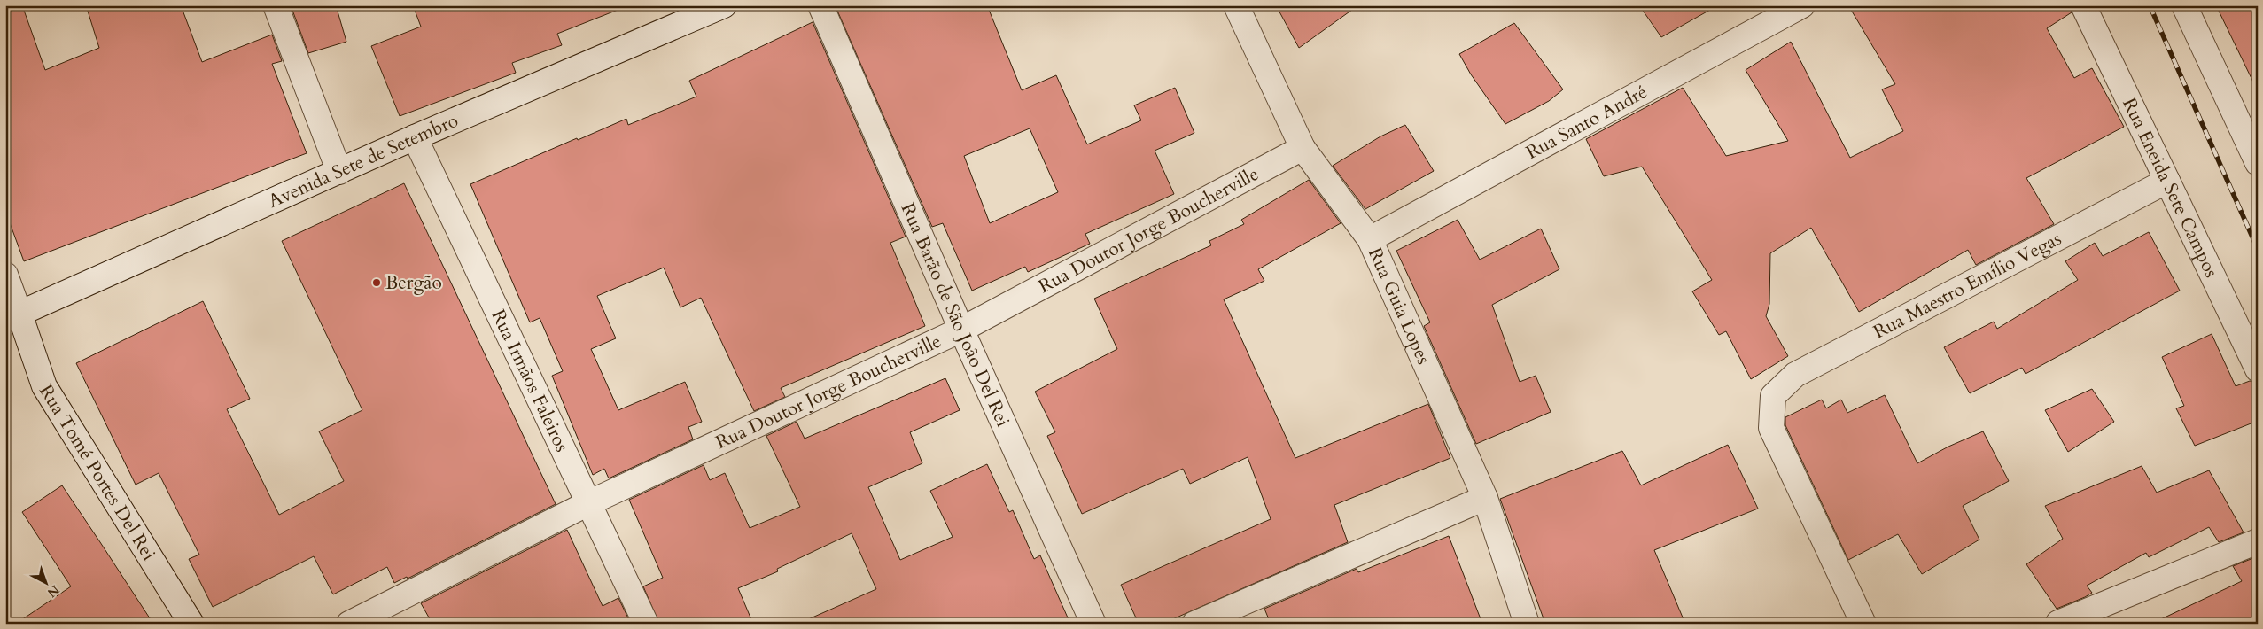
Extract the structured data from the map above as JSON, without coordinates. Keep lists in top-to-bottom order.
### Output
{
  "streets": {
    "street": [
      "Rua Santo André",
      "Avenida Sete de Setembro",
      "Rua Eneida Sete Campos",
      "Rua Doutor Jorge Boucherville",
      "Rua Maestro Emílio Vegas",
      "Rua Guia Lopes",
      "Rua Barão de São João Del Rei",
      "Rua Irmãos Faleiros",
      "Rua Tomé Portes Del Rei"
    ]
  },
  "crossings": [
    ["Rua Santo André", "Rua Guia Lopes"],
    ["Avenida Sete de Setembro", "Rua Irmãos Faleiros"],
    ["Avenida Sete de Setembro", "Rua Tomé Portes Del Rei"],
    ["Rua Eneida Sete Campos", "Rua Maestro Emílio Vegas"],
    ["Rua Doutor Jorge Boucherville", "Rua Guia Lopes"],
    ["Rua Doutor Jorge Boucherville", "Rua Barão de São João Del Rei"],
    ["Rua Doutor Jorge Boucherville", "Rua Irmãos Faleiros"]
  ],
  "places": ["Bergão"],
  "north": "bottom right"
}
